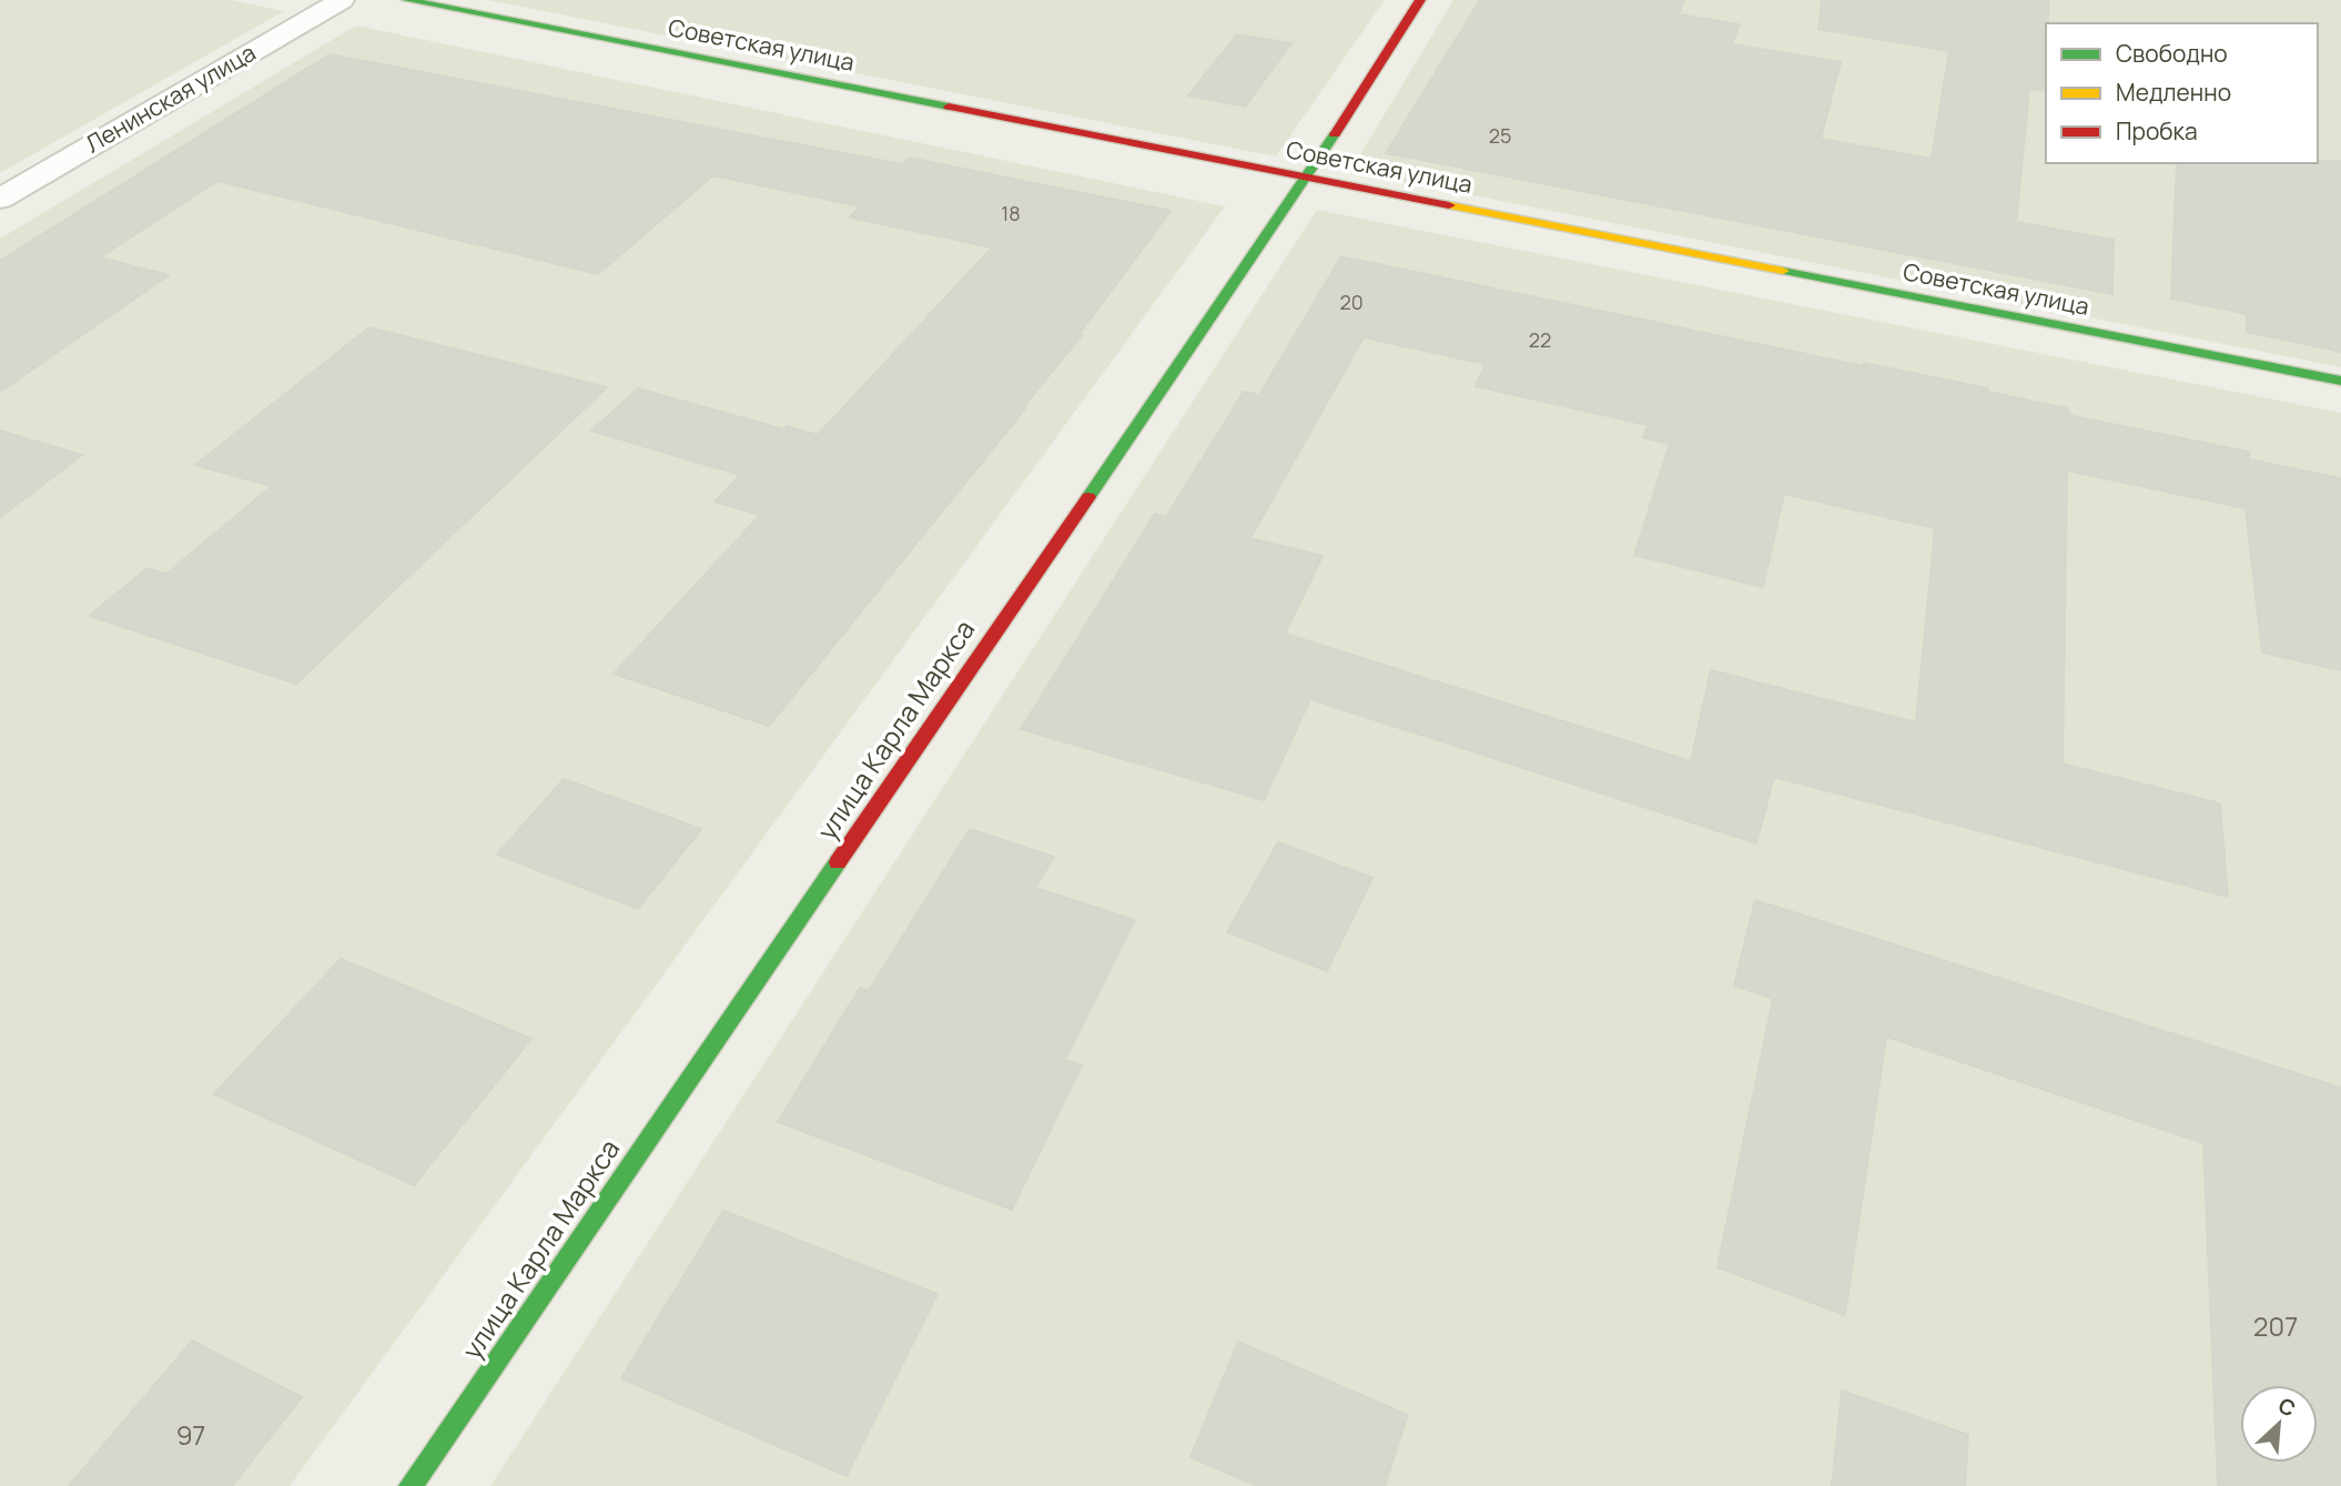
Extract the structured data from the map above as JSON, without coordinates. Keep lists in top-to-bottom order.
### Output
{
  "streets": {
    "street": ["Советская улица", "Ленинская улица", "улица Карла Маркса"]
  },
  "crossings": [
    ["Советская улица", "улица Карла Маркса"]
  ],
  "house_numbers": [
    "25",
    "18",
    "20",
    "22",
    "207",
    "97"
  ],
  "legend": ["Свободно", "Медленно", "Пробка"],
  "north": "top right"
}
